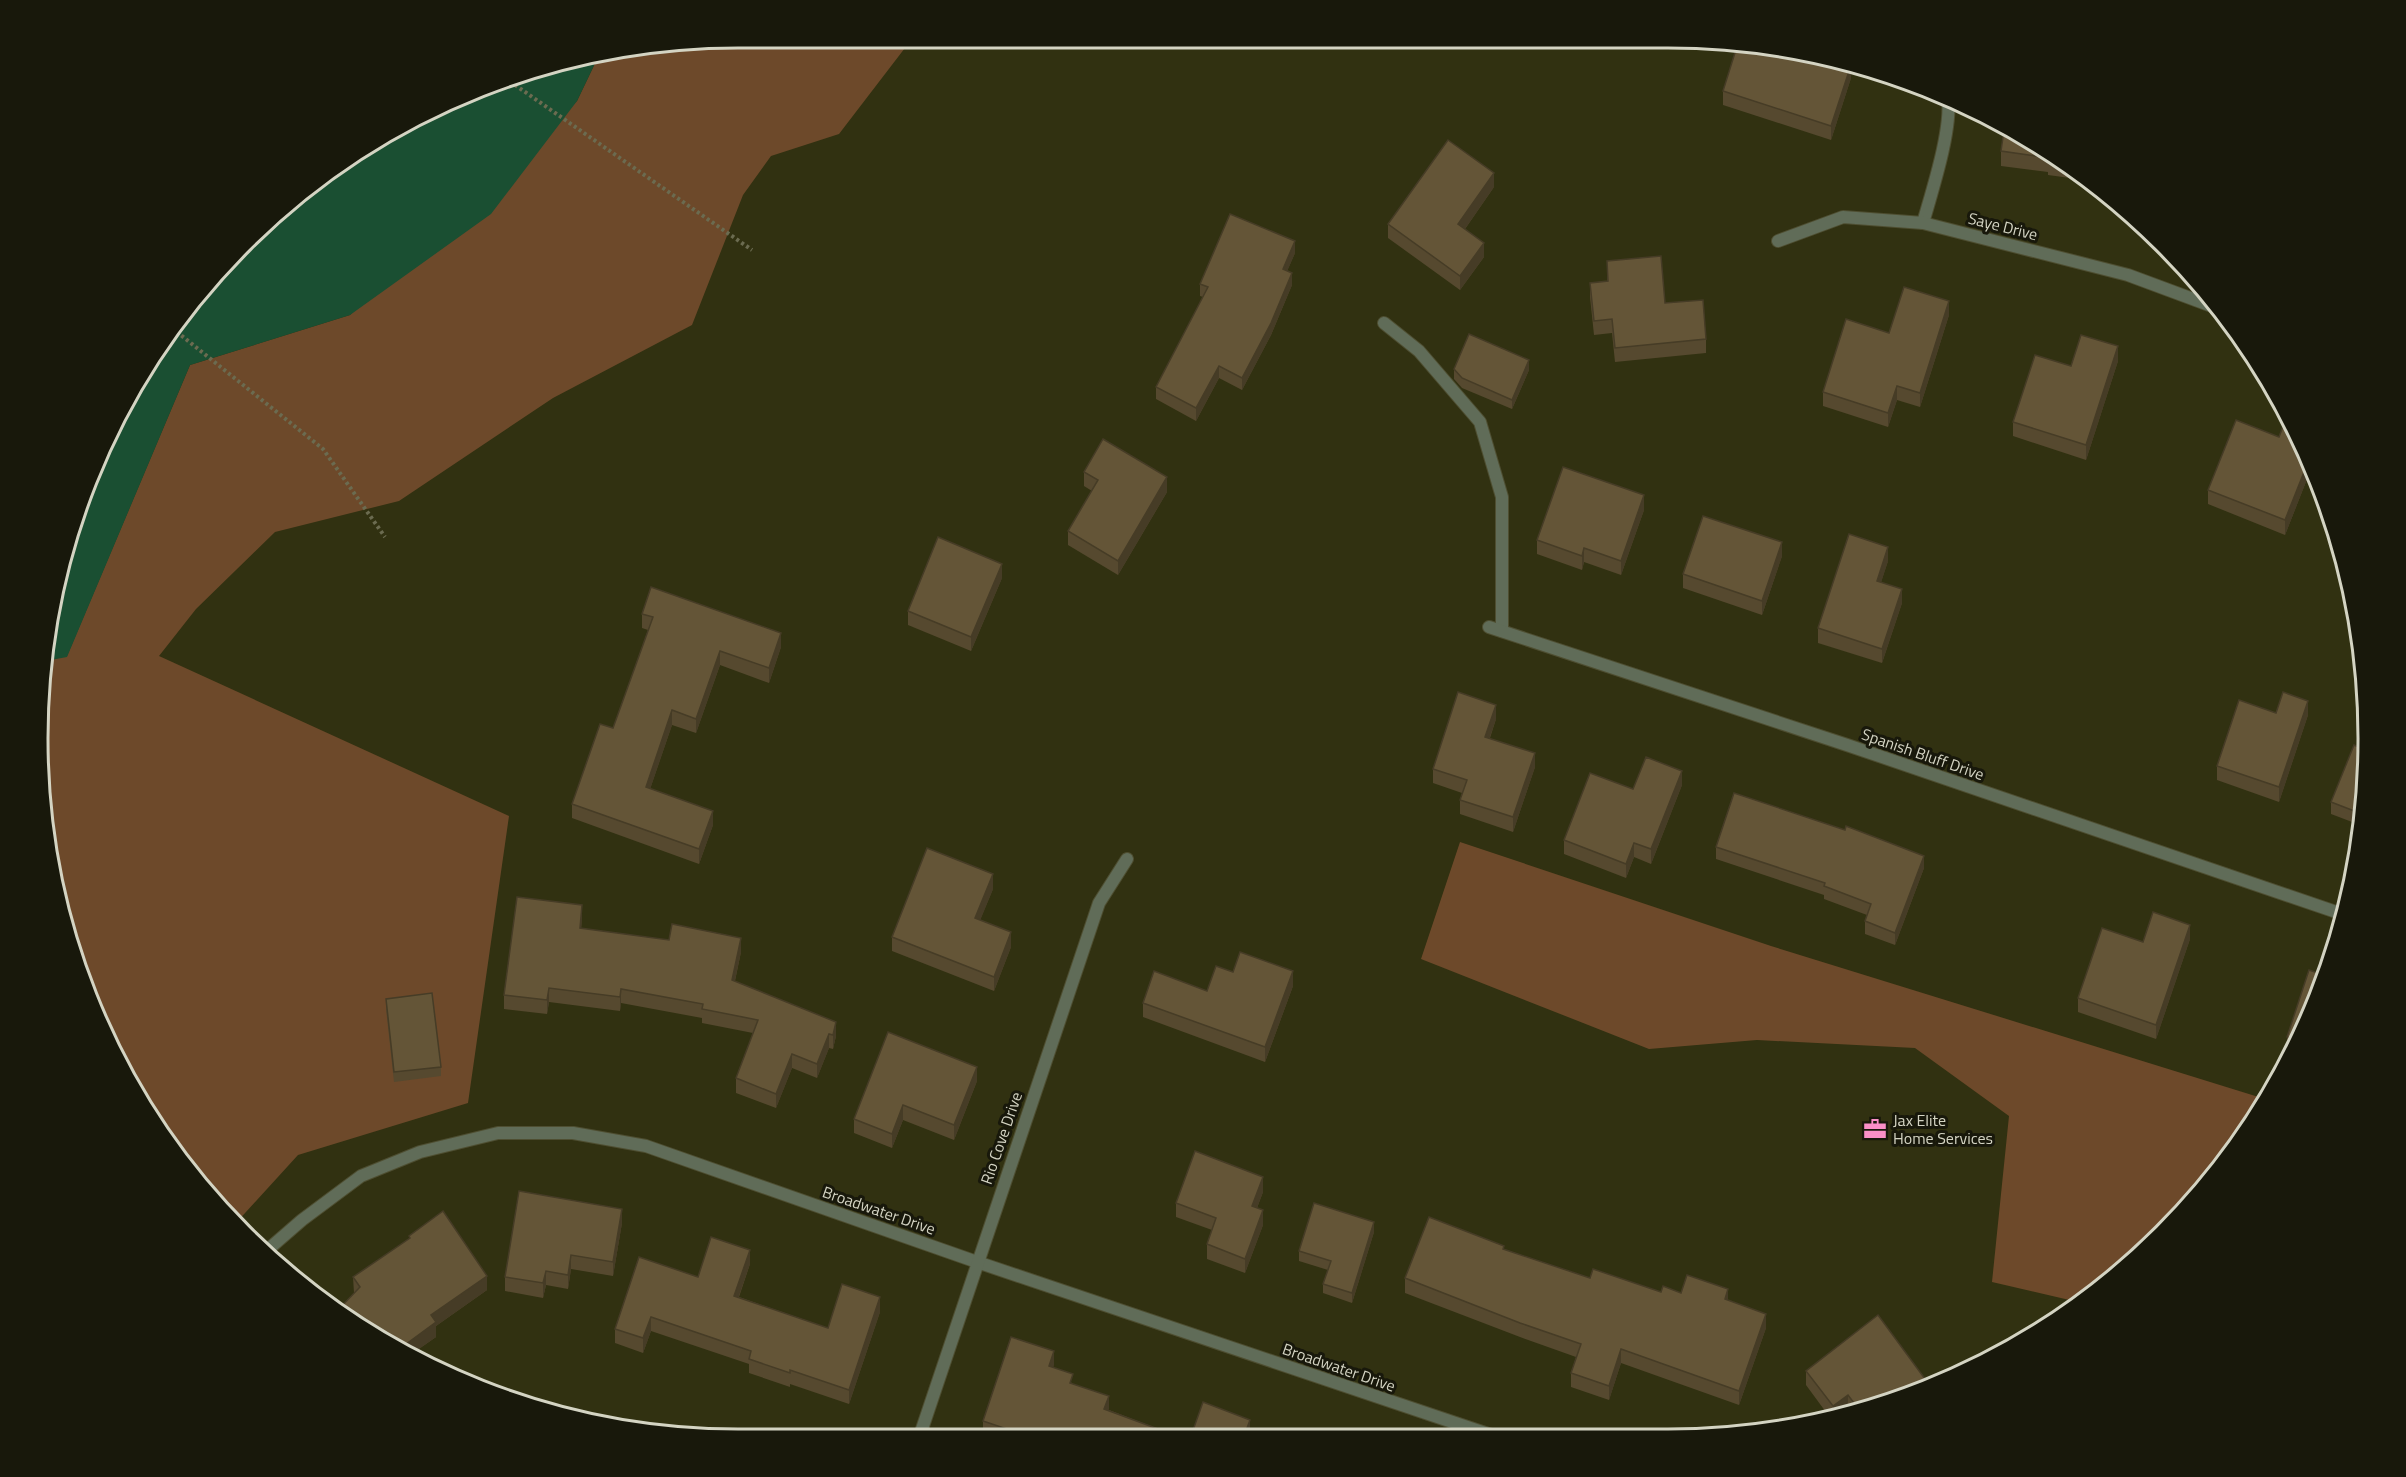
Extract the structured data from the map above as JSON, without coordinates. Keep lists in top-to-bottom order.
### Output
{
  "streets": {
    "street": [
      "Saye Drive",
      "Spanish Bluff Drive",
      "Rio Cove Drive",
      "Broadwater Drive"
    ]
  },
  "crossings": [
    ["Rio Cove Drive", "Broadwater Drive"]
  ],
  "places": {
    "office": ["Jax Elite Home Services"]
  }
}
